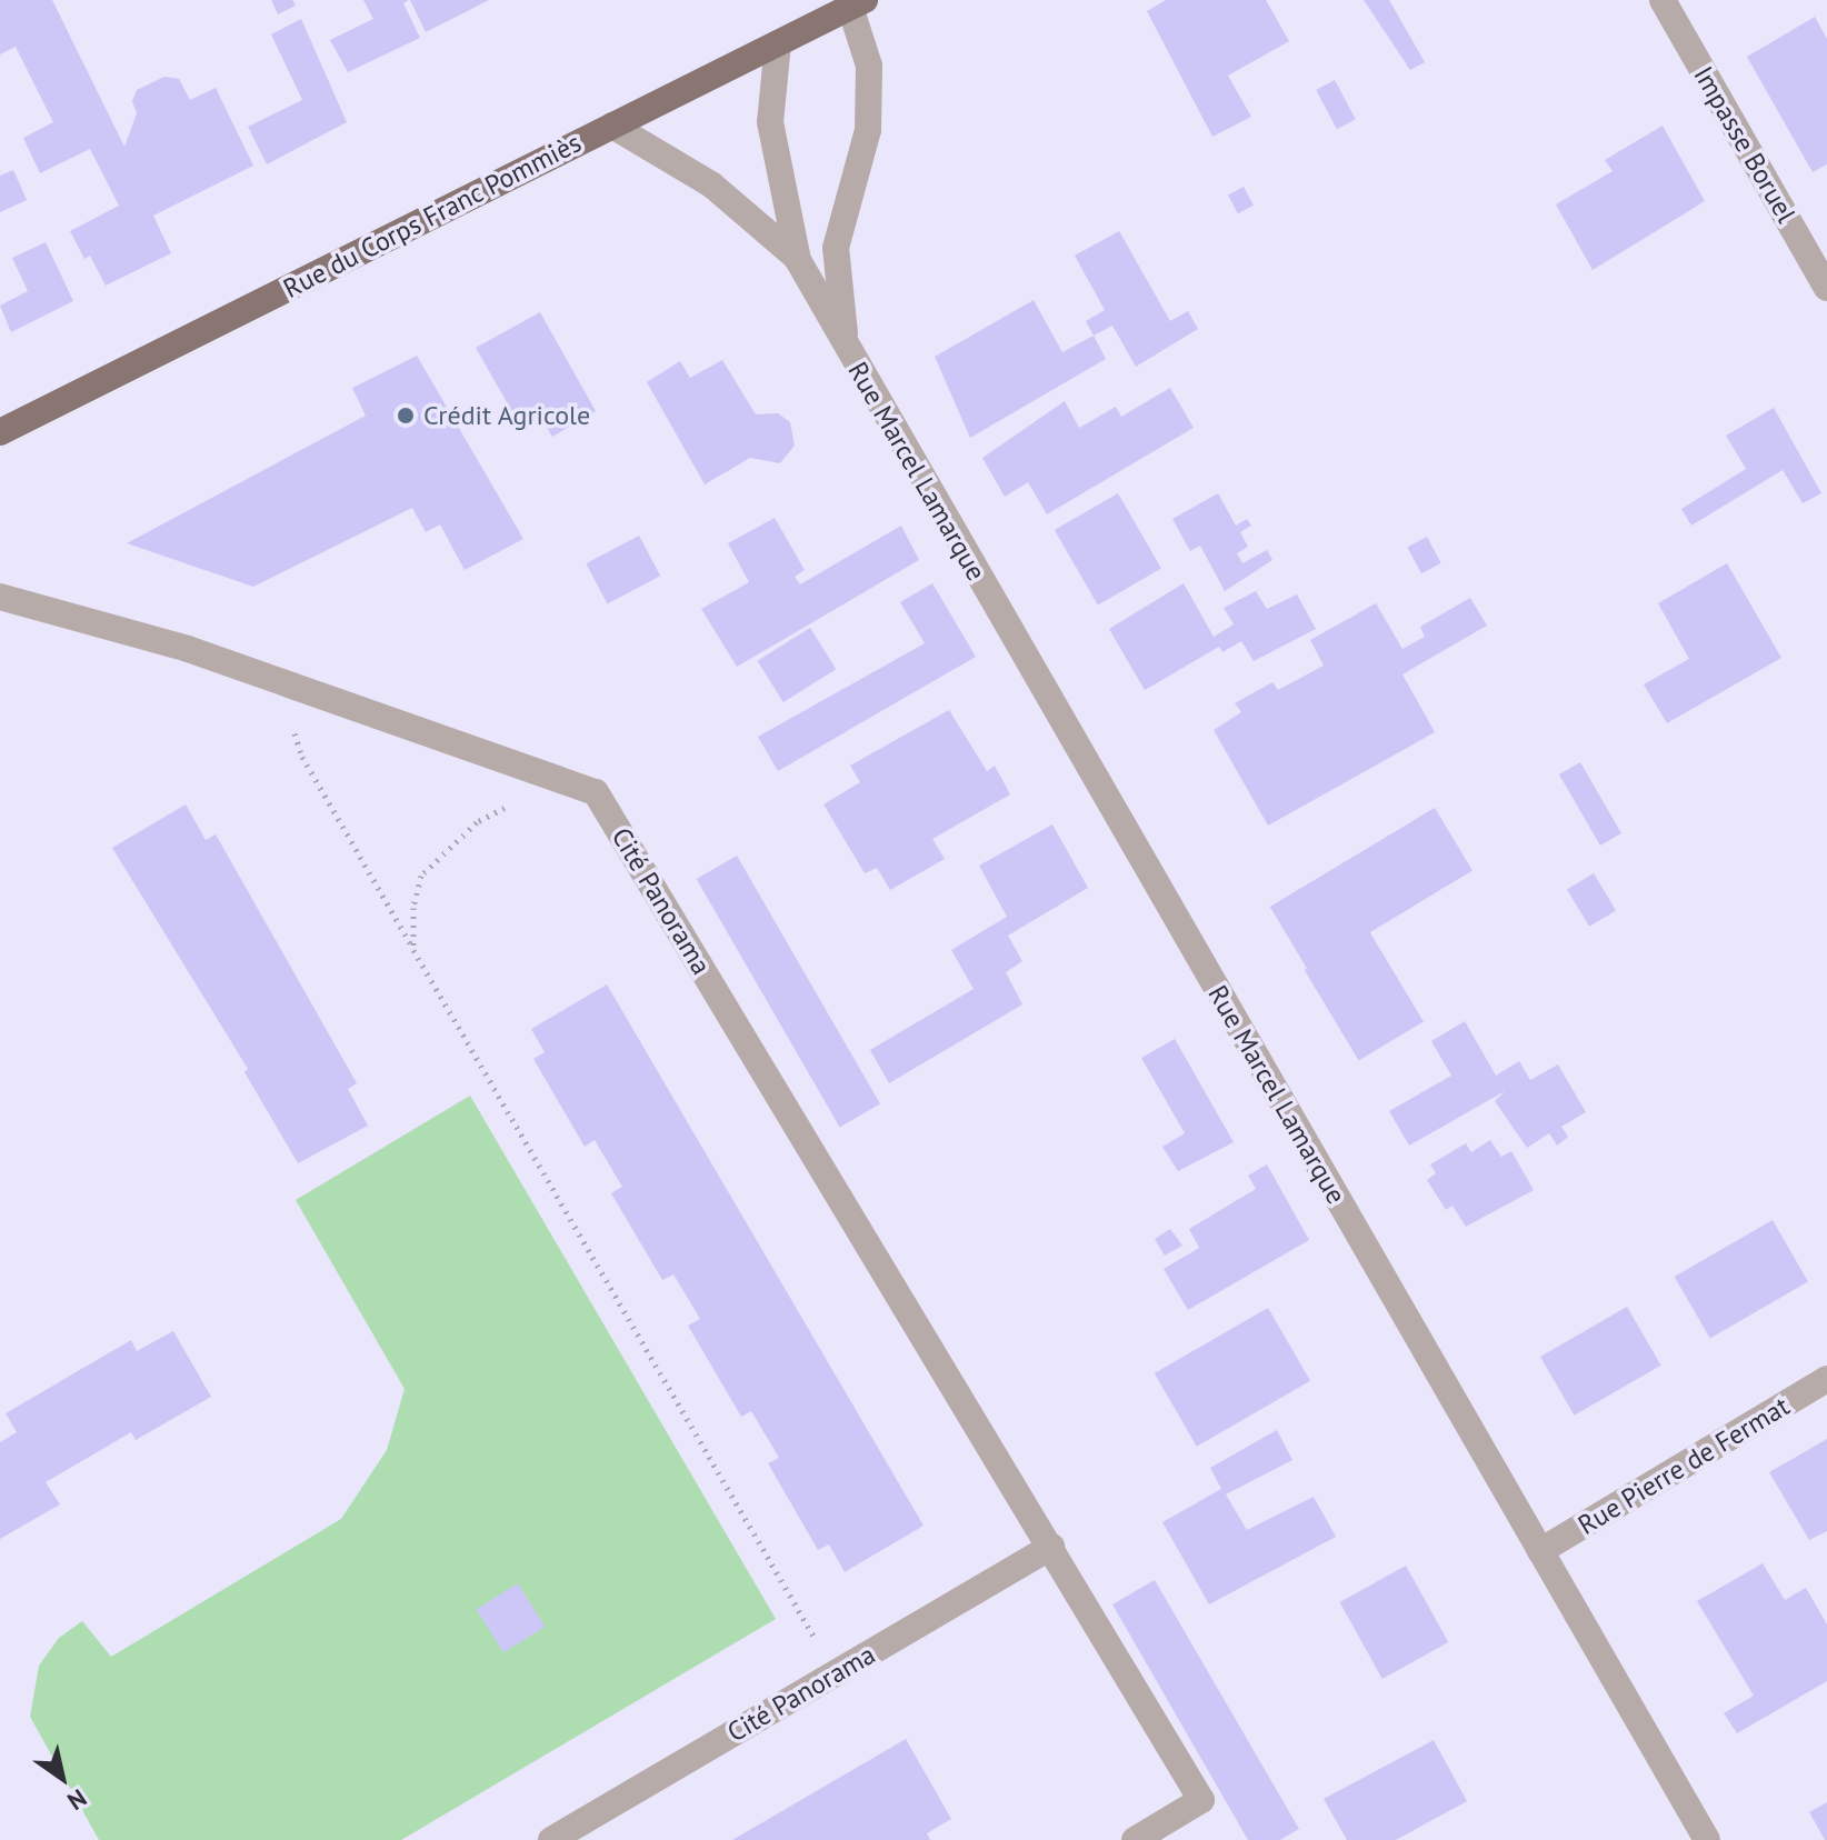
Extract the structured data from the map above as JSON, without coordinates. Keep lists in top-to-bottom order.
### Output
{
  "streets": {
    "main road": ["Rue du Corps Franc Pommiès"],
    "street": [
      "Impasse Boruel",
      "Rue Marcel Lamarque",
      "Cité Panorama",
      "Rue Pierre de Fermat"
    ]
  },
  "crossings": [
    ["Rue du Corps Franc Pommiès", "Rue Marcel Lamarque"],
    ["Rue Marcel Lamarque", "Rue Pierre de Fermat"]
  ],
  "places": ["Crédit Agricole"],
  "north": "bottom right"
}
